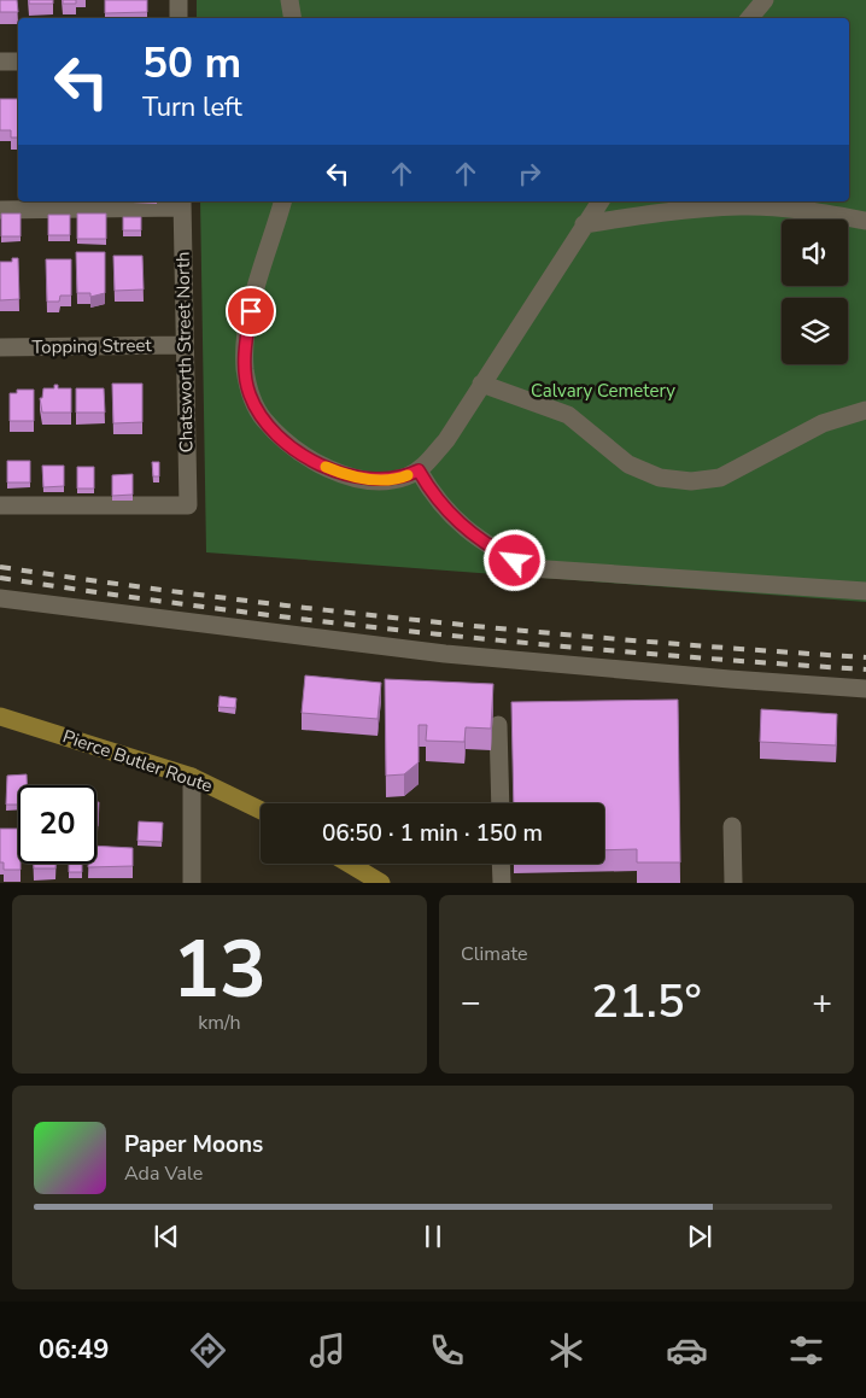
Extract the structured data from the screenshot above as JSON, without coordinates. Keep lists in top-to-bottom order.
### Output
{
  "streets": {
    "main road": ["Pierce Butler Route"],
    "street": ["Topping Street", "Chatsworth Street North"]
  },
  "crossings": [
    ["Topping Street", "Chatsworth Street North"]
  ],
  "parks": ["Calvary Cemetery"],
  "page": {
    "turn": ["50 m", "Turn left"],
    "limit": "20",
    "trip": "06:50 · 1 min · 150 m",
    "tile": [
      ["13", "km/h"],
      "Climate"
    ],
    "heat": ["−", "21.5°", "+"],
    "song": ["Paper Moons", "Ada Vale"],
    "tabs": "06:49"
  }
}
